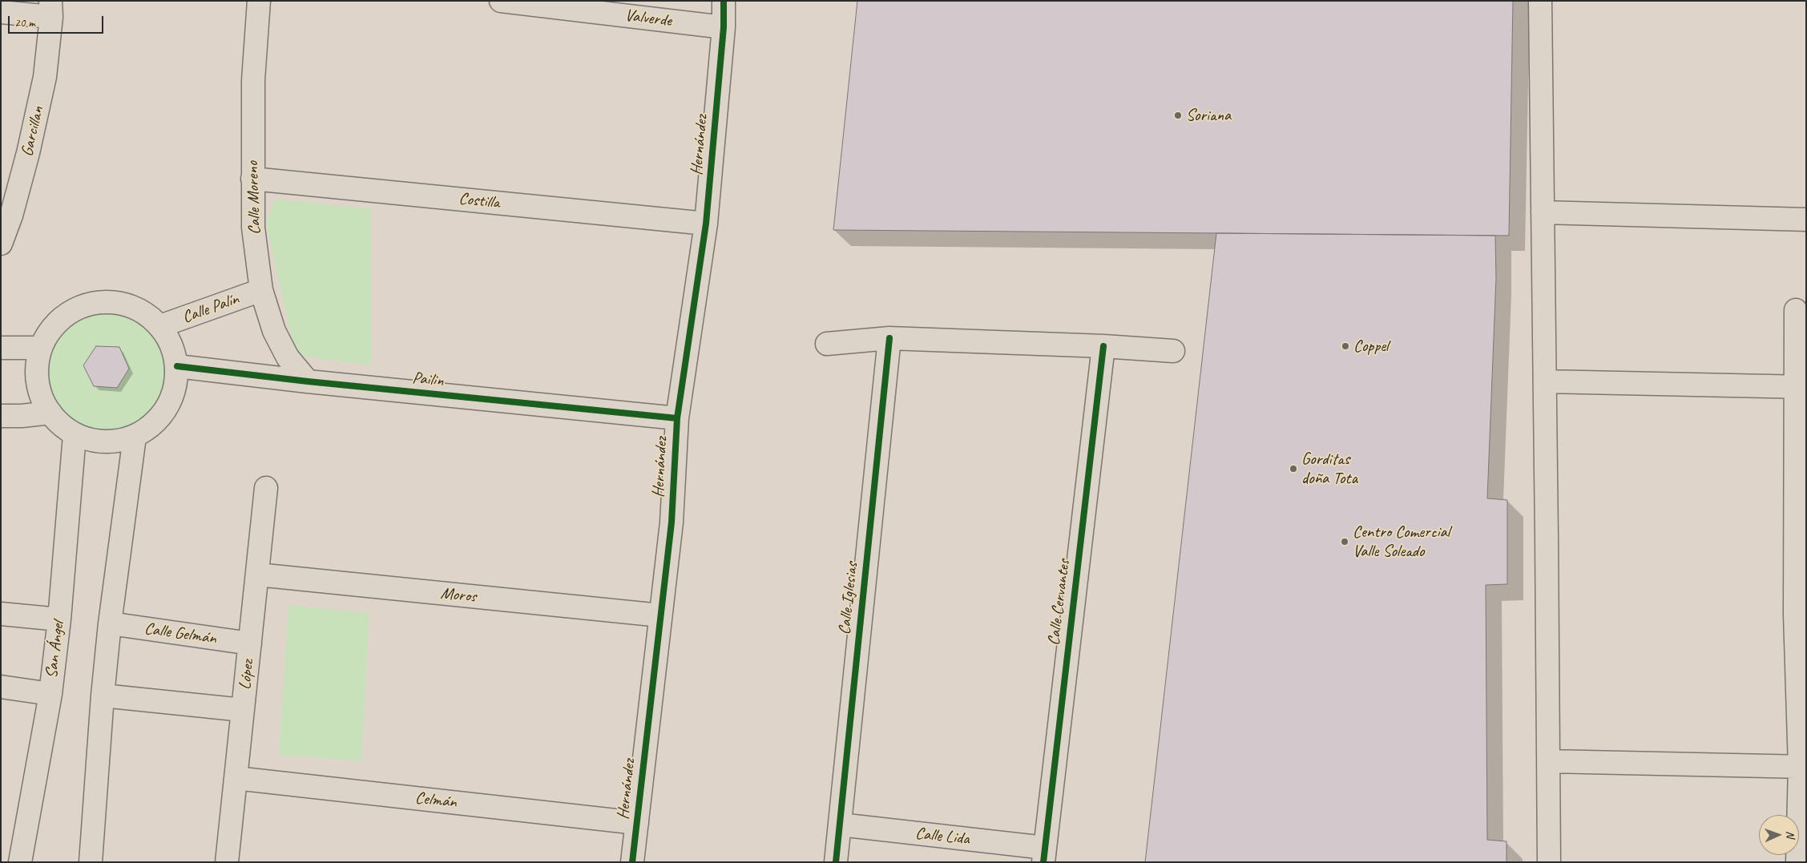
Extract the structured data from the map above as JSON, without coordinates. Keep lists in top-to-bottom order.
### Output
{
  "streets": {
    "street": [
      "Valverde",
      "Garcillan",
      "Hernández",
      "Calle Moreno",
      "Costilla",
      "Calle Palín",
      "Pailin",
      "Moros",
      "Calle Iglesias",
      "Calle Cervantes",
      "Calle Gelmán",
      "San Ángel",
      "López",
      "Celmán",
      "Calle Lida"
    ]
  },
  "crossings": [
    ["Valverde", "Hernández"],
    ["Hernández", "Costilla"],
    ["Hernández", "Pailin"],
    ["Hernández", "Moros"],
    ["Hernández", "Celmán"],
    ["Calle Moreno", "Costilla"],
    ["Calle Moreno", "Calle Palín"],
    ["Calle Moreno", "Pailin"],
    ["Calle Palín", "Pailin"],
    ["Calle Palín", "San Ángel"],
    ["Pailin", "San Ángel"],
    ["Moros", "López"],
    ["Calle Iglesias", "Calle Lida"],
    ["Calle Cervantes", "Calle Lida"],
    ["Calle Gelmán", "López"],
    ["López", "Celmán"]
  ],
  "places": [
    "Soriana",
    "Coppel",
    "Gorditas doña Tota",
    "Centro Comercial Valle Soleado"
  ],
  "scale_bar": "20 m",
  "north": "right"
}
